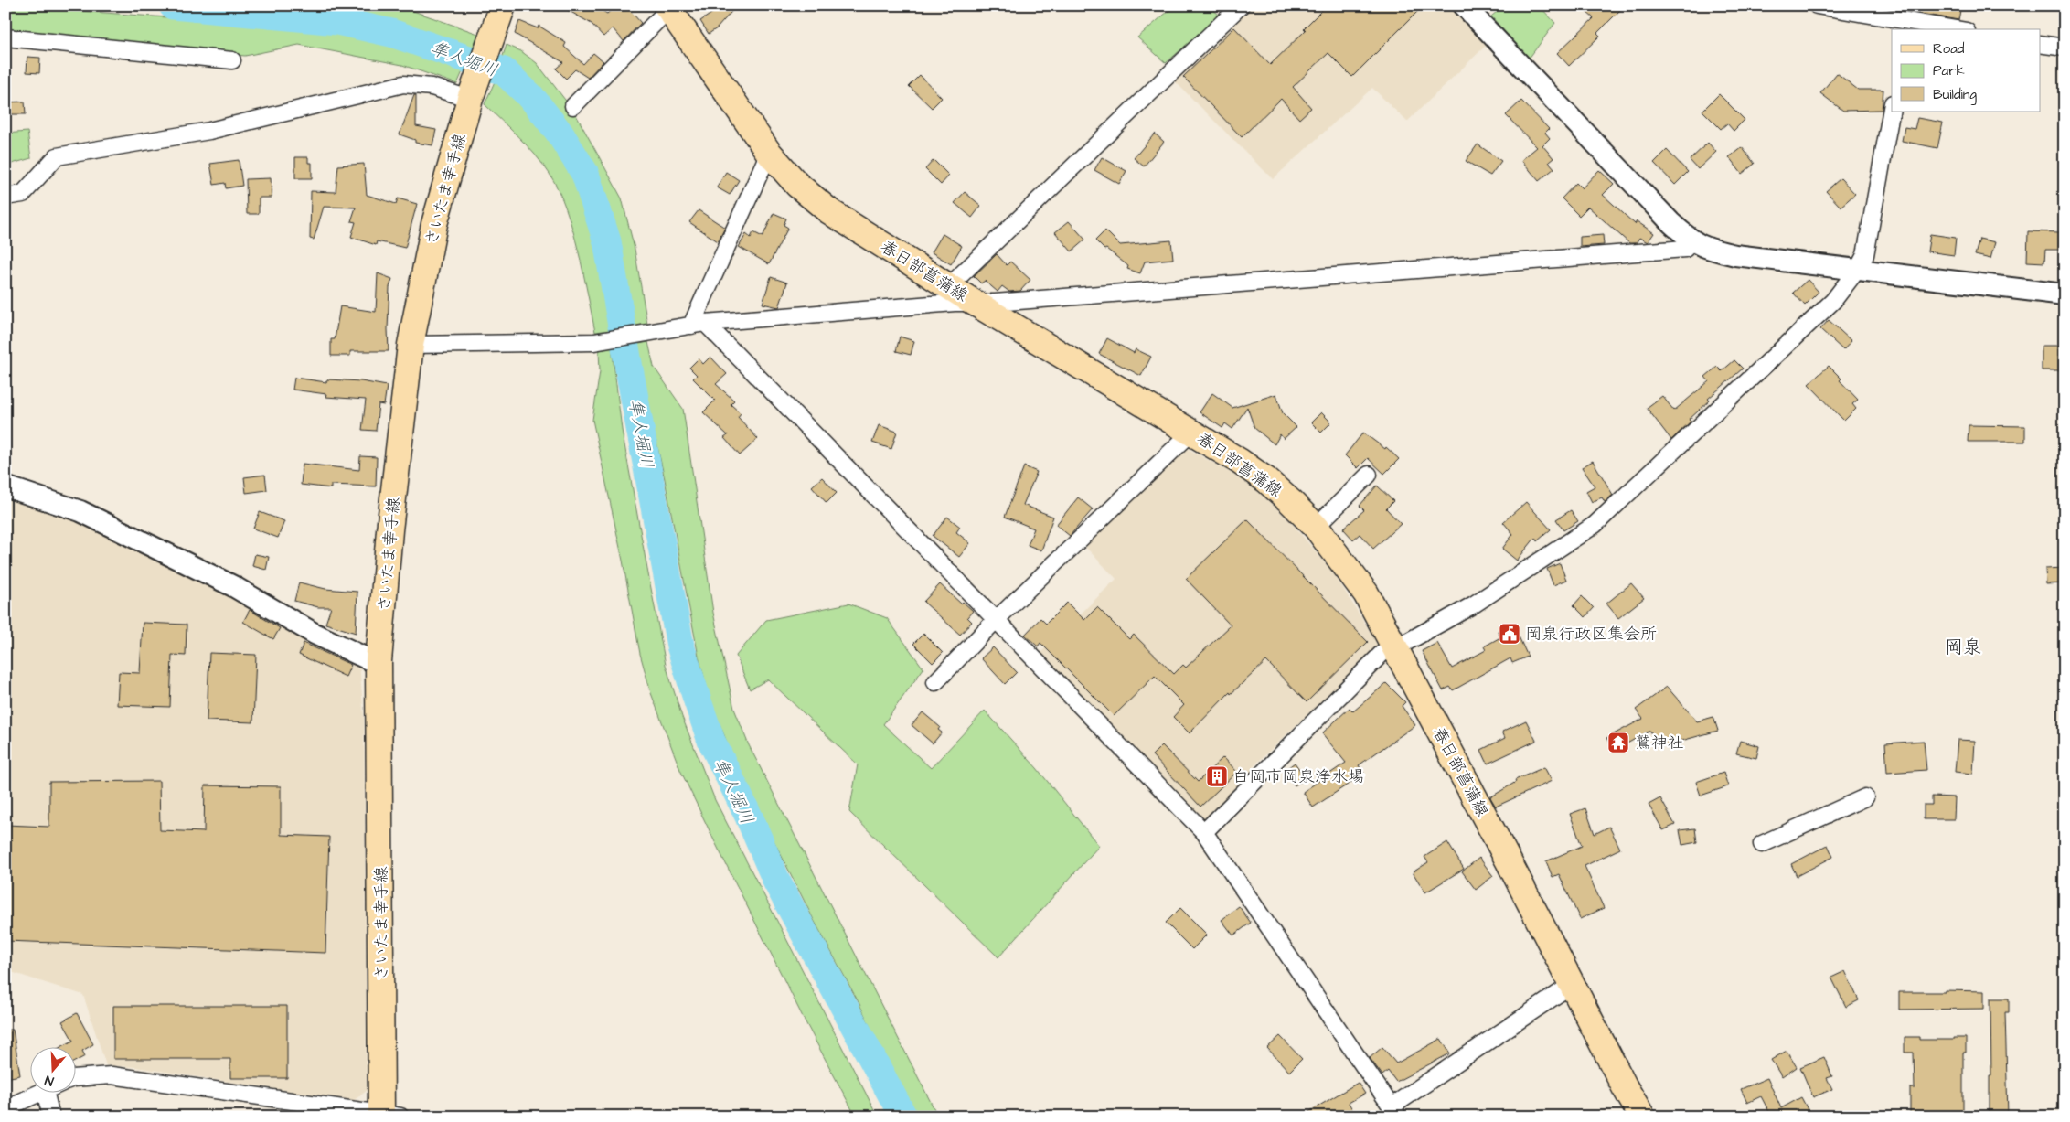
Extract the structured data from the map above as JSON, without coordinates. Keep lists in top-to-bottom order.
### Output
{
  "streets": {
    "main road": ["さいたま幸手線", "春日部菖蒲線"]
  },
  "districts": ["岡泉"],
  "water": ["隼人堀川"],
  "places": {
    "public building": ["岡泉行政区集会所"],
    "temple": ["鷲神社"],
    "building": ["白岡市岡泉浄水場"]
  },
  "legend": ["Road", "Park", "Building"],
  "north": "bottom"
}
